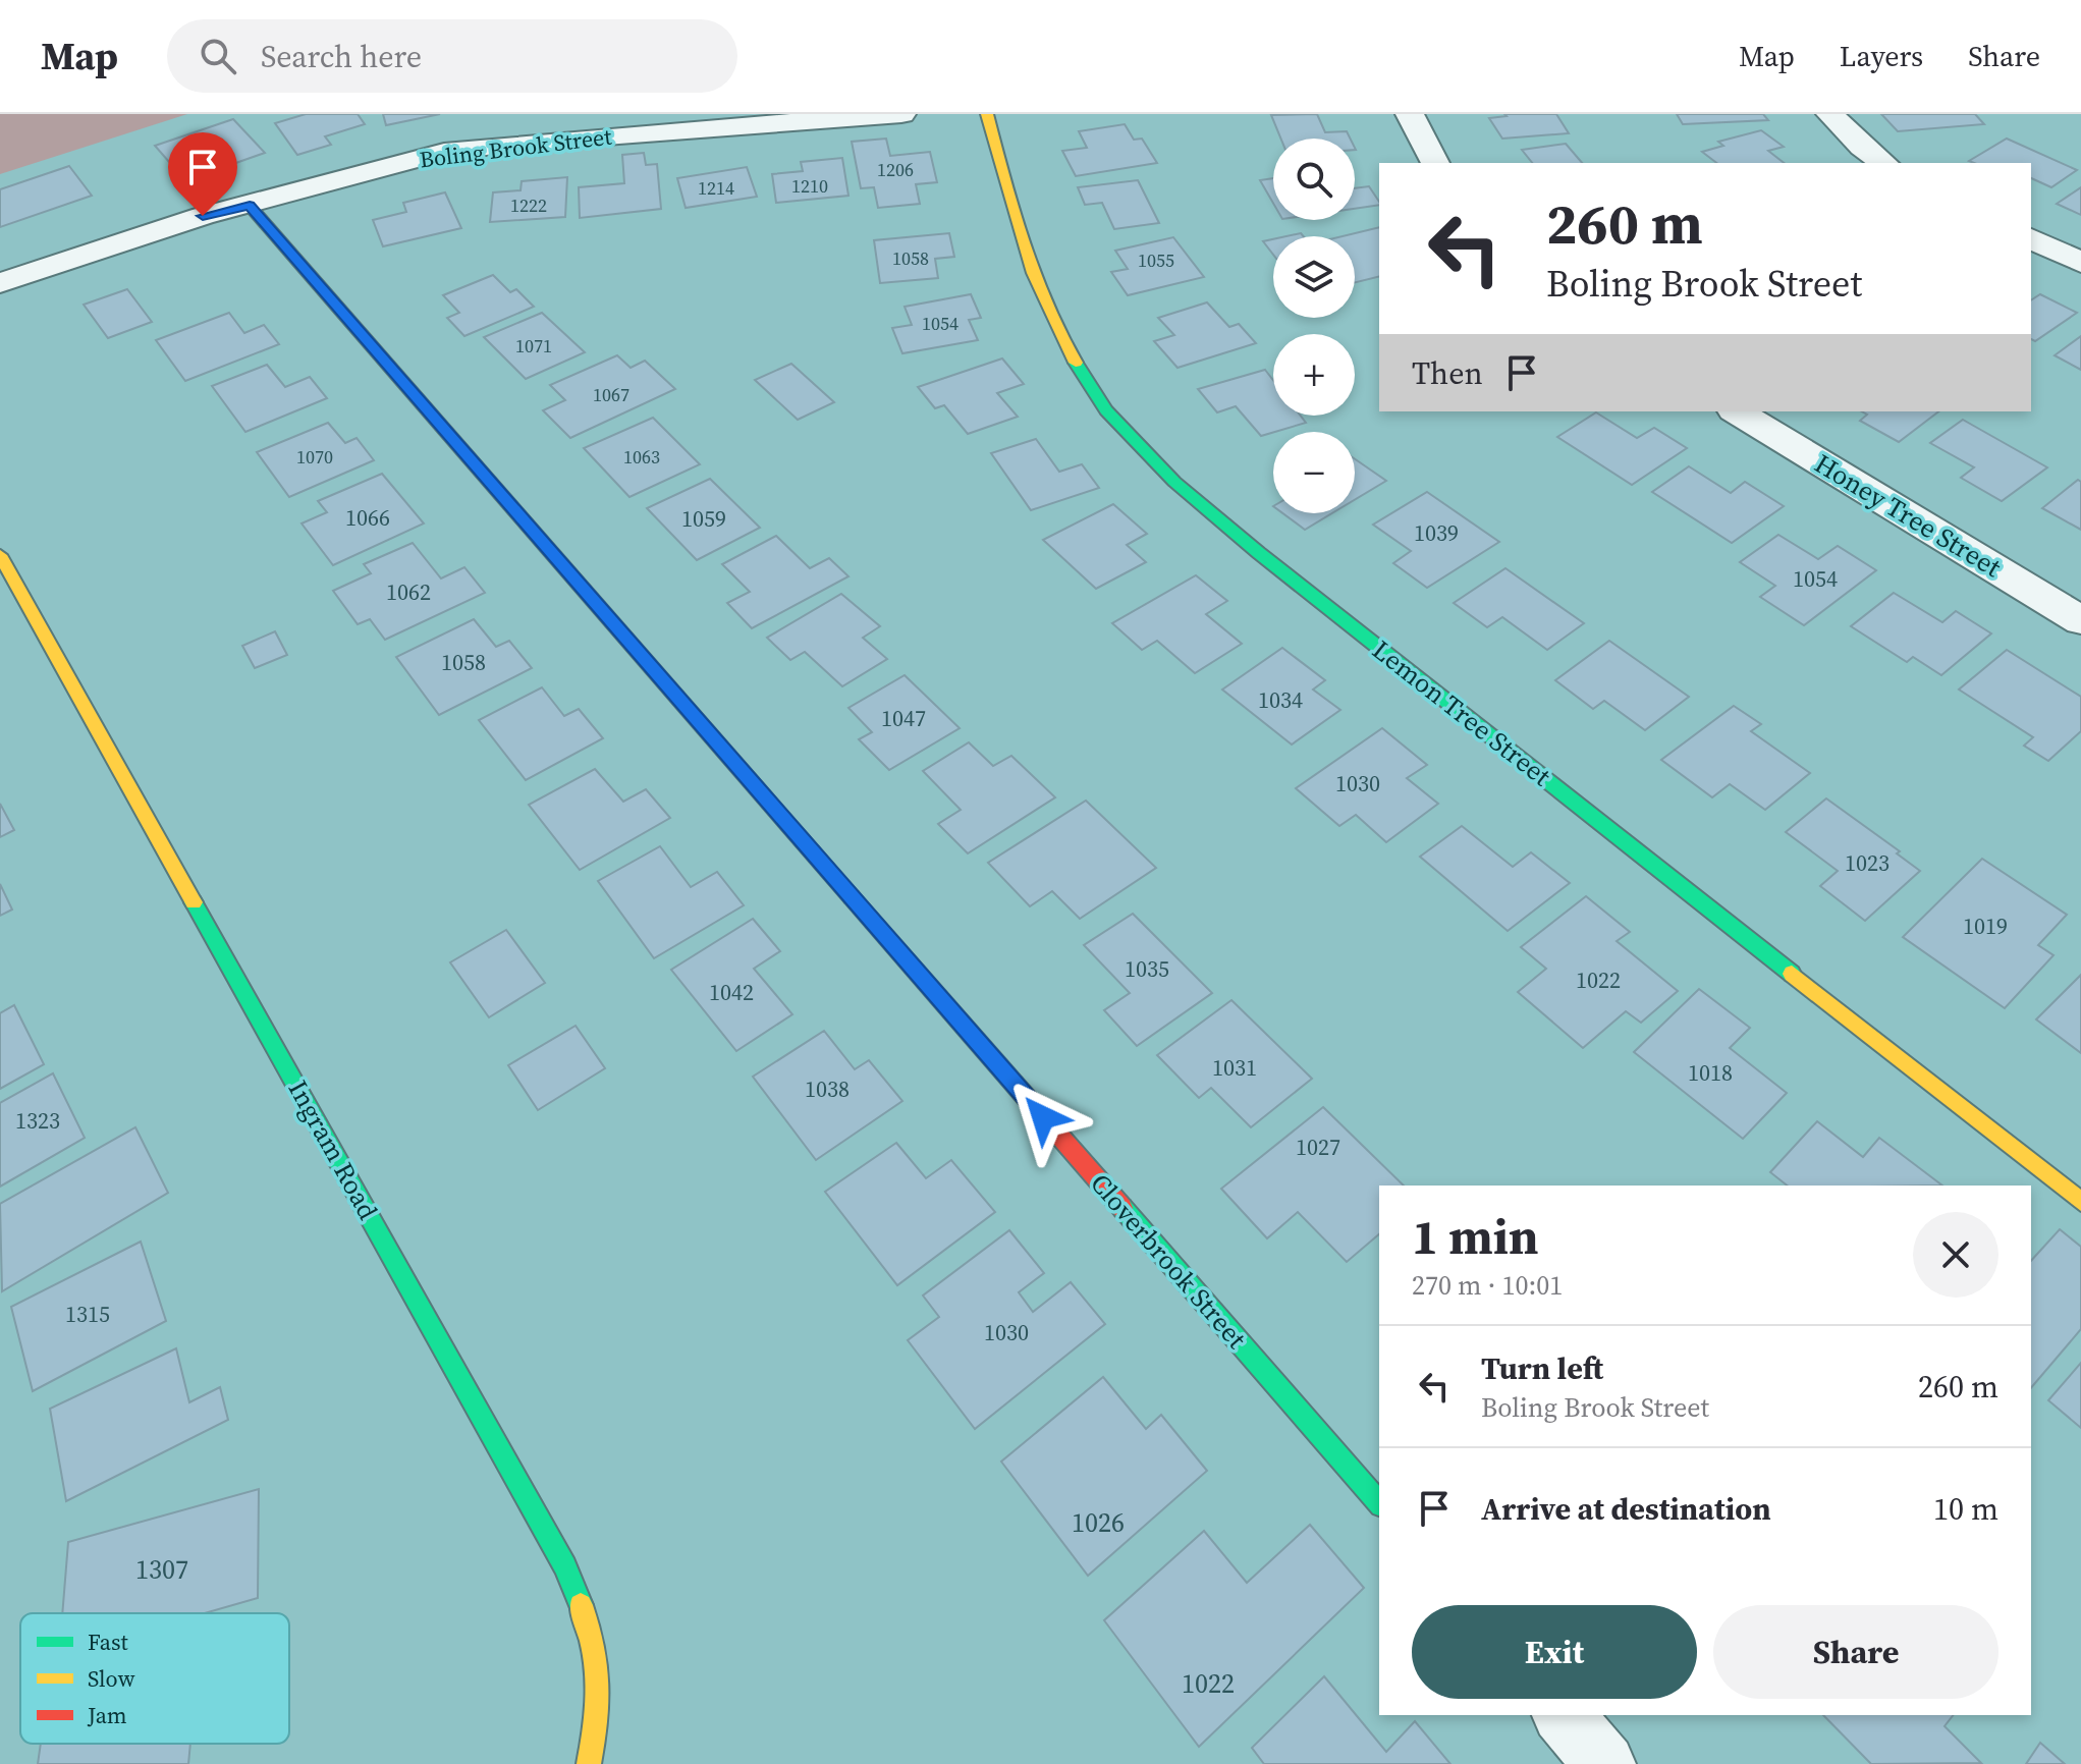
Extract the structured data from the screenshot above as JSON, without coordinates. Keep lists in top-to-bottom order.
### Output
{
  "streets": {
    "street": [
      "Boling Brook Street",
      "Honey Tree Street",
      "Lemon Tree Street",
      "Ingram Road",
      "Cloverbrook Street"
    ]
  },
  "crossings": [
    ["Boling Brook Street", "Cloverbrook Street"]
  ],
  "house_numbers": [
    "1206",
    "1210",
    "1214",
    "1222",
    "1058",
    "1055",
    "1054",
    "1071",
    "1067",
    "1070",
    "1063",
    "1066",
    "1059",
    "1039",
    "1054",
    "1062",
    "1058",
    "1034",
    "1047",
    "1030",
    "1023",
    "1019",
    "1035",
    "1022",
    "1042",
    "1031",
    "1018",
    "1038",
    "1323",
    "1027",
    "1315",
    "1030",
    "1026",
    "1307",
    "1022"
  ],
  "legend": ["Fast", "Slow", "Jam"],
  "page": {
    "header": "Map",
    "search": "Search here",
    "nav": ["Map", "Layers", "Share"],
    "map_buttons": ["+", "−"],
    "turn": ["260 m", "Boling Brook Street"],
    "then": "Then",
    "heading": ["1 min", "270 m · 10:01"],
    "list": [
      {
        "name": "Turn left",
        "note": "Boling Brook Street",
        "value": "260 m"
      },
      {
        "name": "Arrive at destination",
        "value": "10 m"
      }
    ],
    "buttons": ["Exit", "Share"]
  }
}
